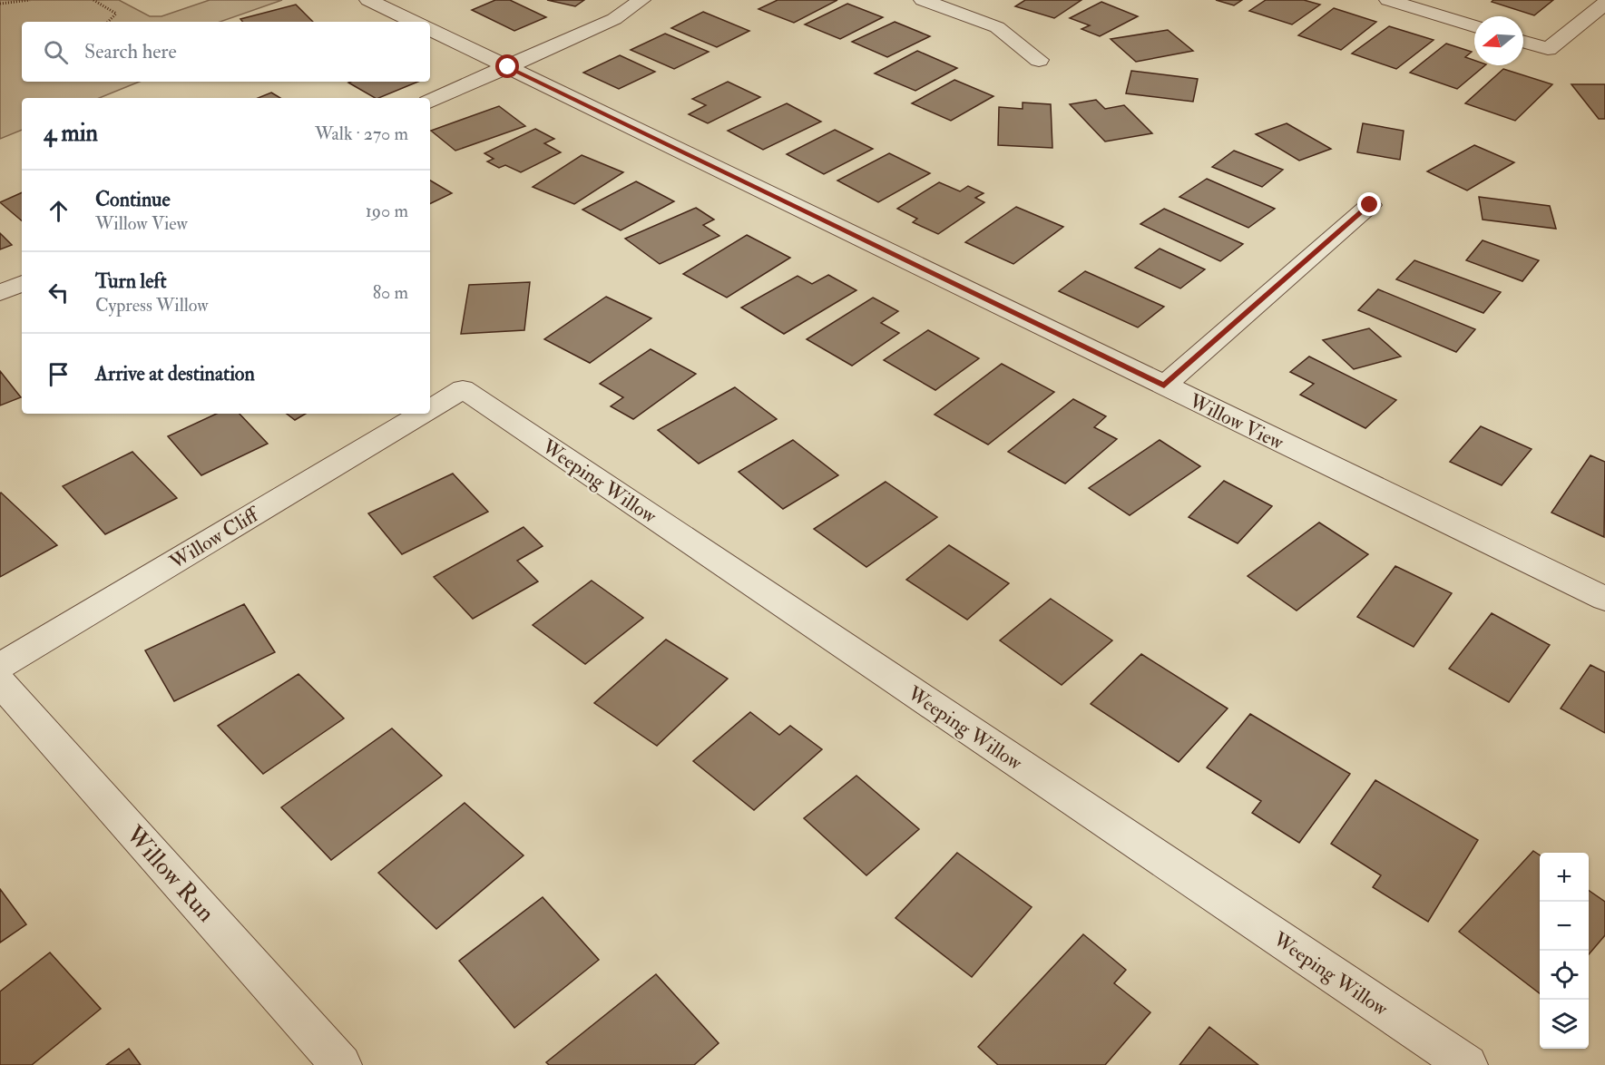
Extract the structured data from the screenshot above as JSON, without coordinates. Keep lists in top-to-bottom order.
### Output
{
  "streets": {
    "street": [
      "Willow View",
      "Weeping Willow",
      "Willow Cliff",
      "Willow Run"
    ]
  },
  "crossings": [
    ["Weeping Willow", "Willow Cliff"]
  ],
  "north": "left",
  "page": {
    "search": "Search here",
    "heading": ["4 min", "Walk · 270 m"],
    "list": [
      ["Continue", "Willow View", "190 m"],
      ["Turn left", "Cypress Willow", "80 m"],
      "Arrive at destination"
    ],
    "map_buttons": ["+", "−"]
  }
}
